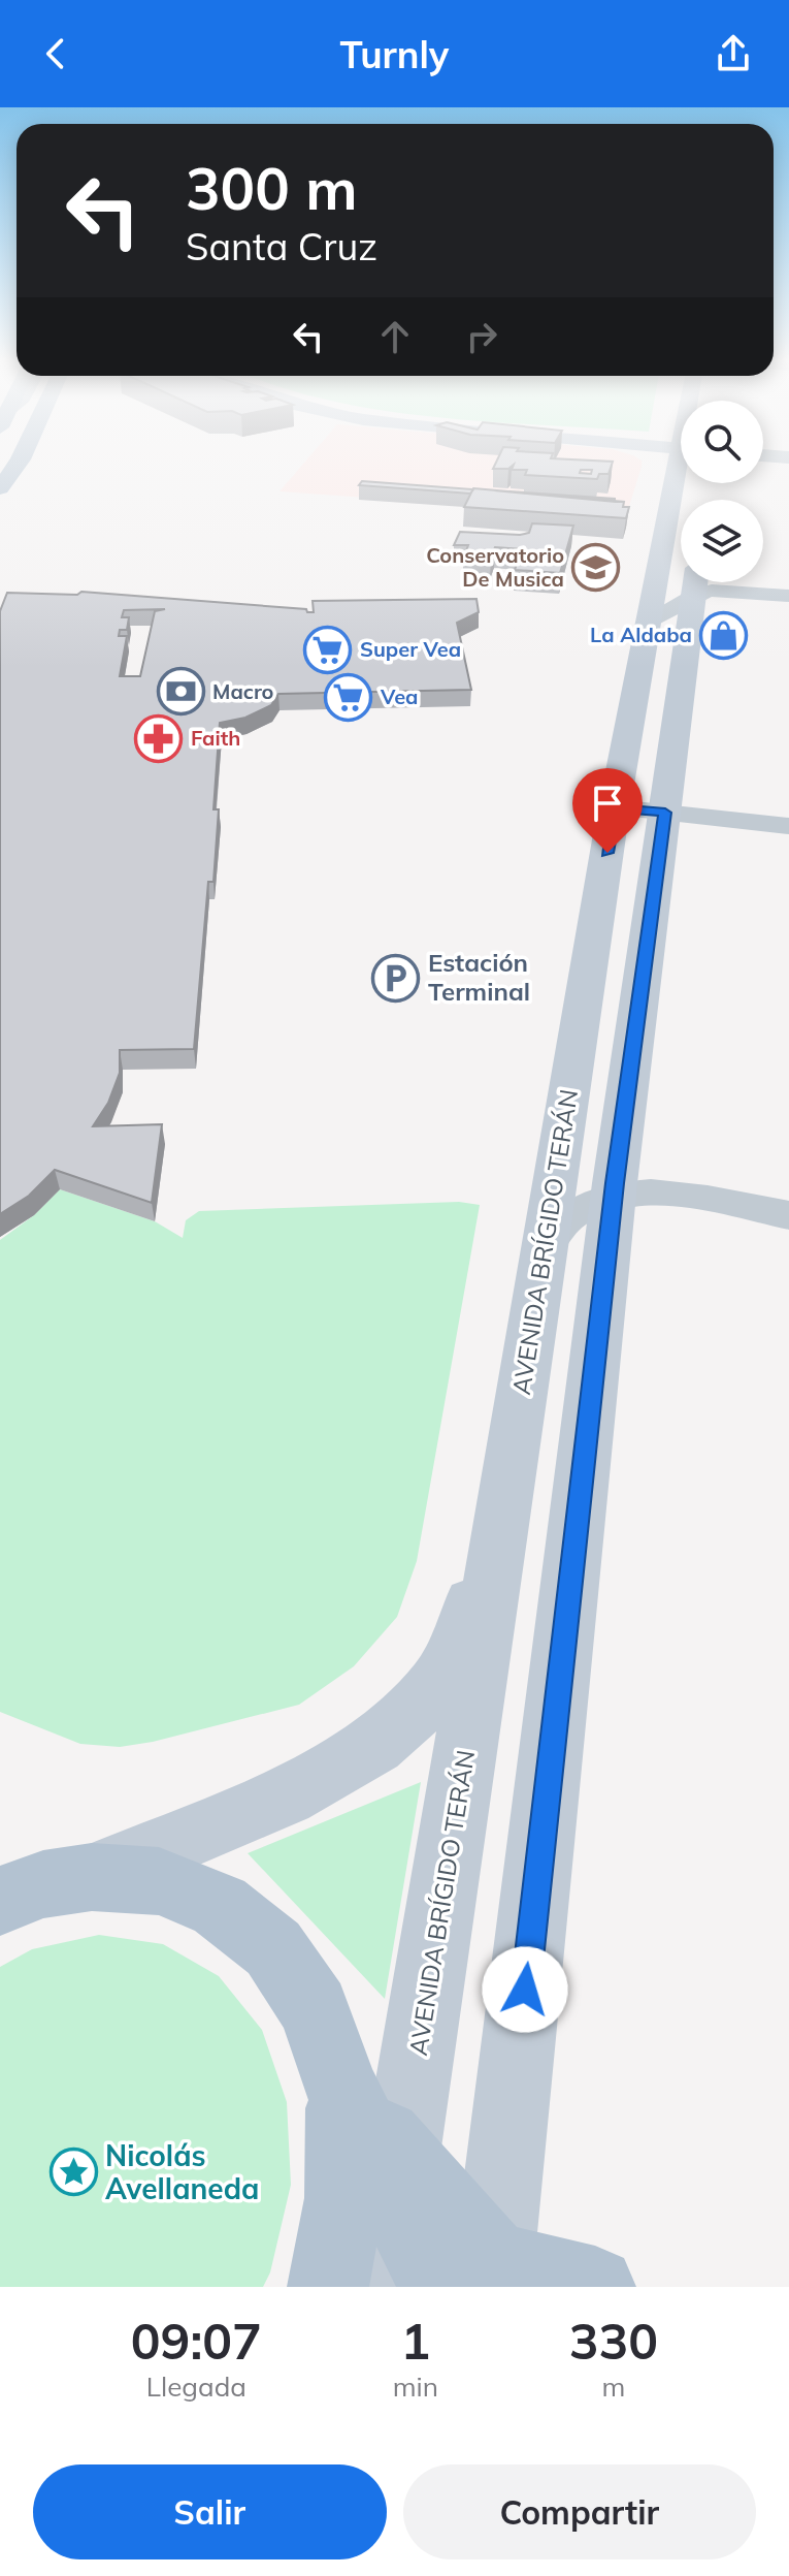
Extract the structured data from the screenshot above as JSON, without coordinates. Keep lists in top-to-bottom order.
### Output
{
  "streets": {
    "main road": ["AVENIDA BRÍGIDO TERÁN"]
  },
  "places": {
    "school or university": ["Conservatorio De Musica"],
    "shop": ["La Aldaba"],
    "supermarket": ["Super Vea", "Vea"],
    "bank": ["Macro"],
    "pharmacy": ["Faith"],
    "parking": ["Estación Terminal"],
    "place": ["Nicolás Avellaneda"]
  },
  "page": {
    "header": "Turnly",
    "turn": ["300 m", "Santa Cruz"],
    "eta": [
      "09:07",
      "Llegada",
      "1",
      "min",
      "330",
      "m"
    ],
    "buttons": ["Salir", "Compartir"]
  }
}
